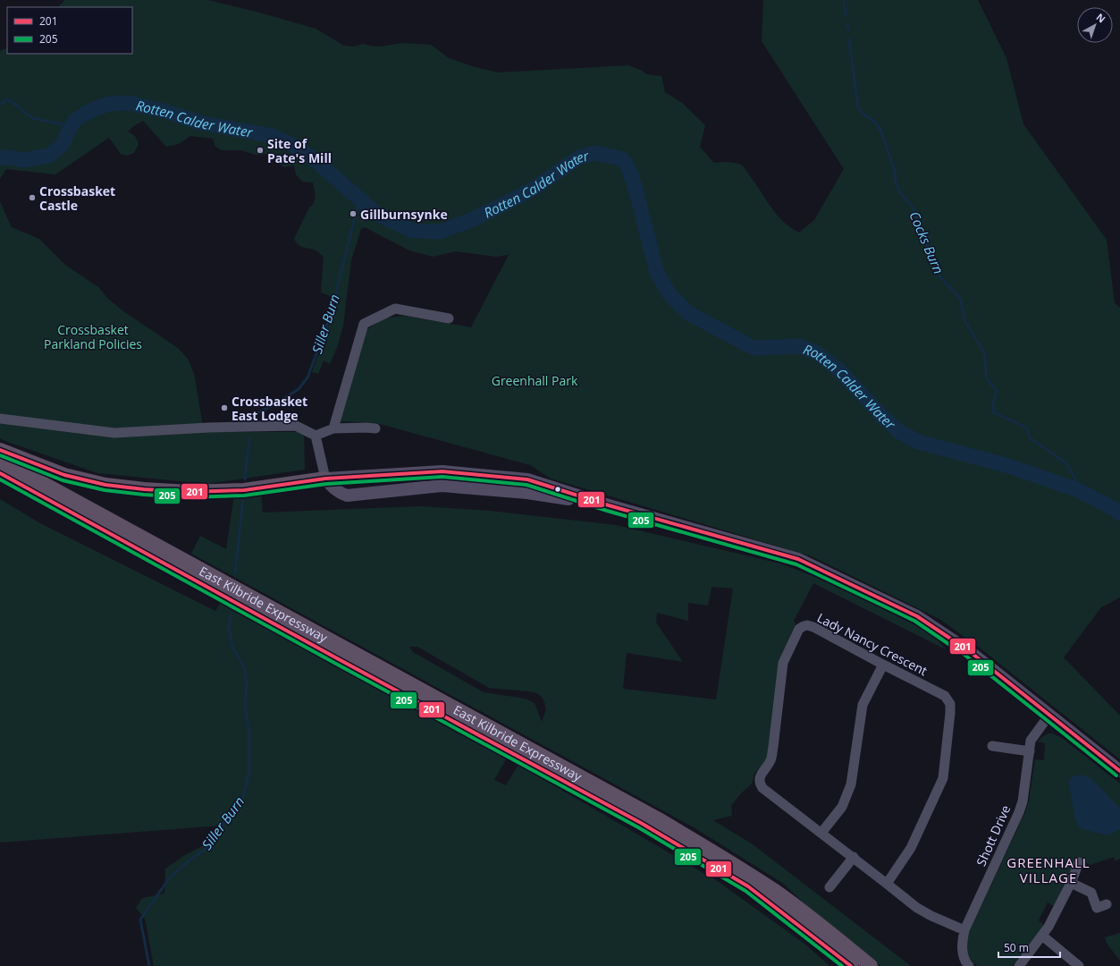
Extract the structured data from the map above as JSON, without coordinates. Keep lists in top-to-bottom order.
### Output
{
  "streets": {
    "highway": ["East Kilbride Expressway"],
    "street": ["Lady Nancy Crescent", "Shott Drive"]
  },
  "crossings": [
    ["Lady Nancy Crescent", "Shott Drive"]
  ],
  "districts": ["GREENHALL VILLAGE"],
  "water": ["Rotten Calder Water", "Cocks Burn", "Siller Burn"],
  "parks": ["Crossbasket Parkland Policies", "Greenhall Park"],
  "places": [
    "Site of Pate's Mill",
    "Crossbasket Castle",
    "Gillburnsynke",
    "Crossbasket East Lodge"
  ],
  "lines": ["transit line 201", "transit line 205"],
  "legend": ["201", "205"],
  "scale_bar": "50 m",
  "north": "top right"
}
